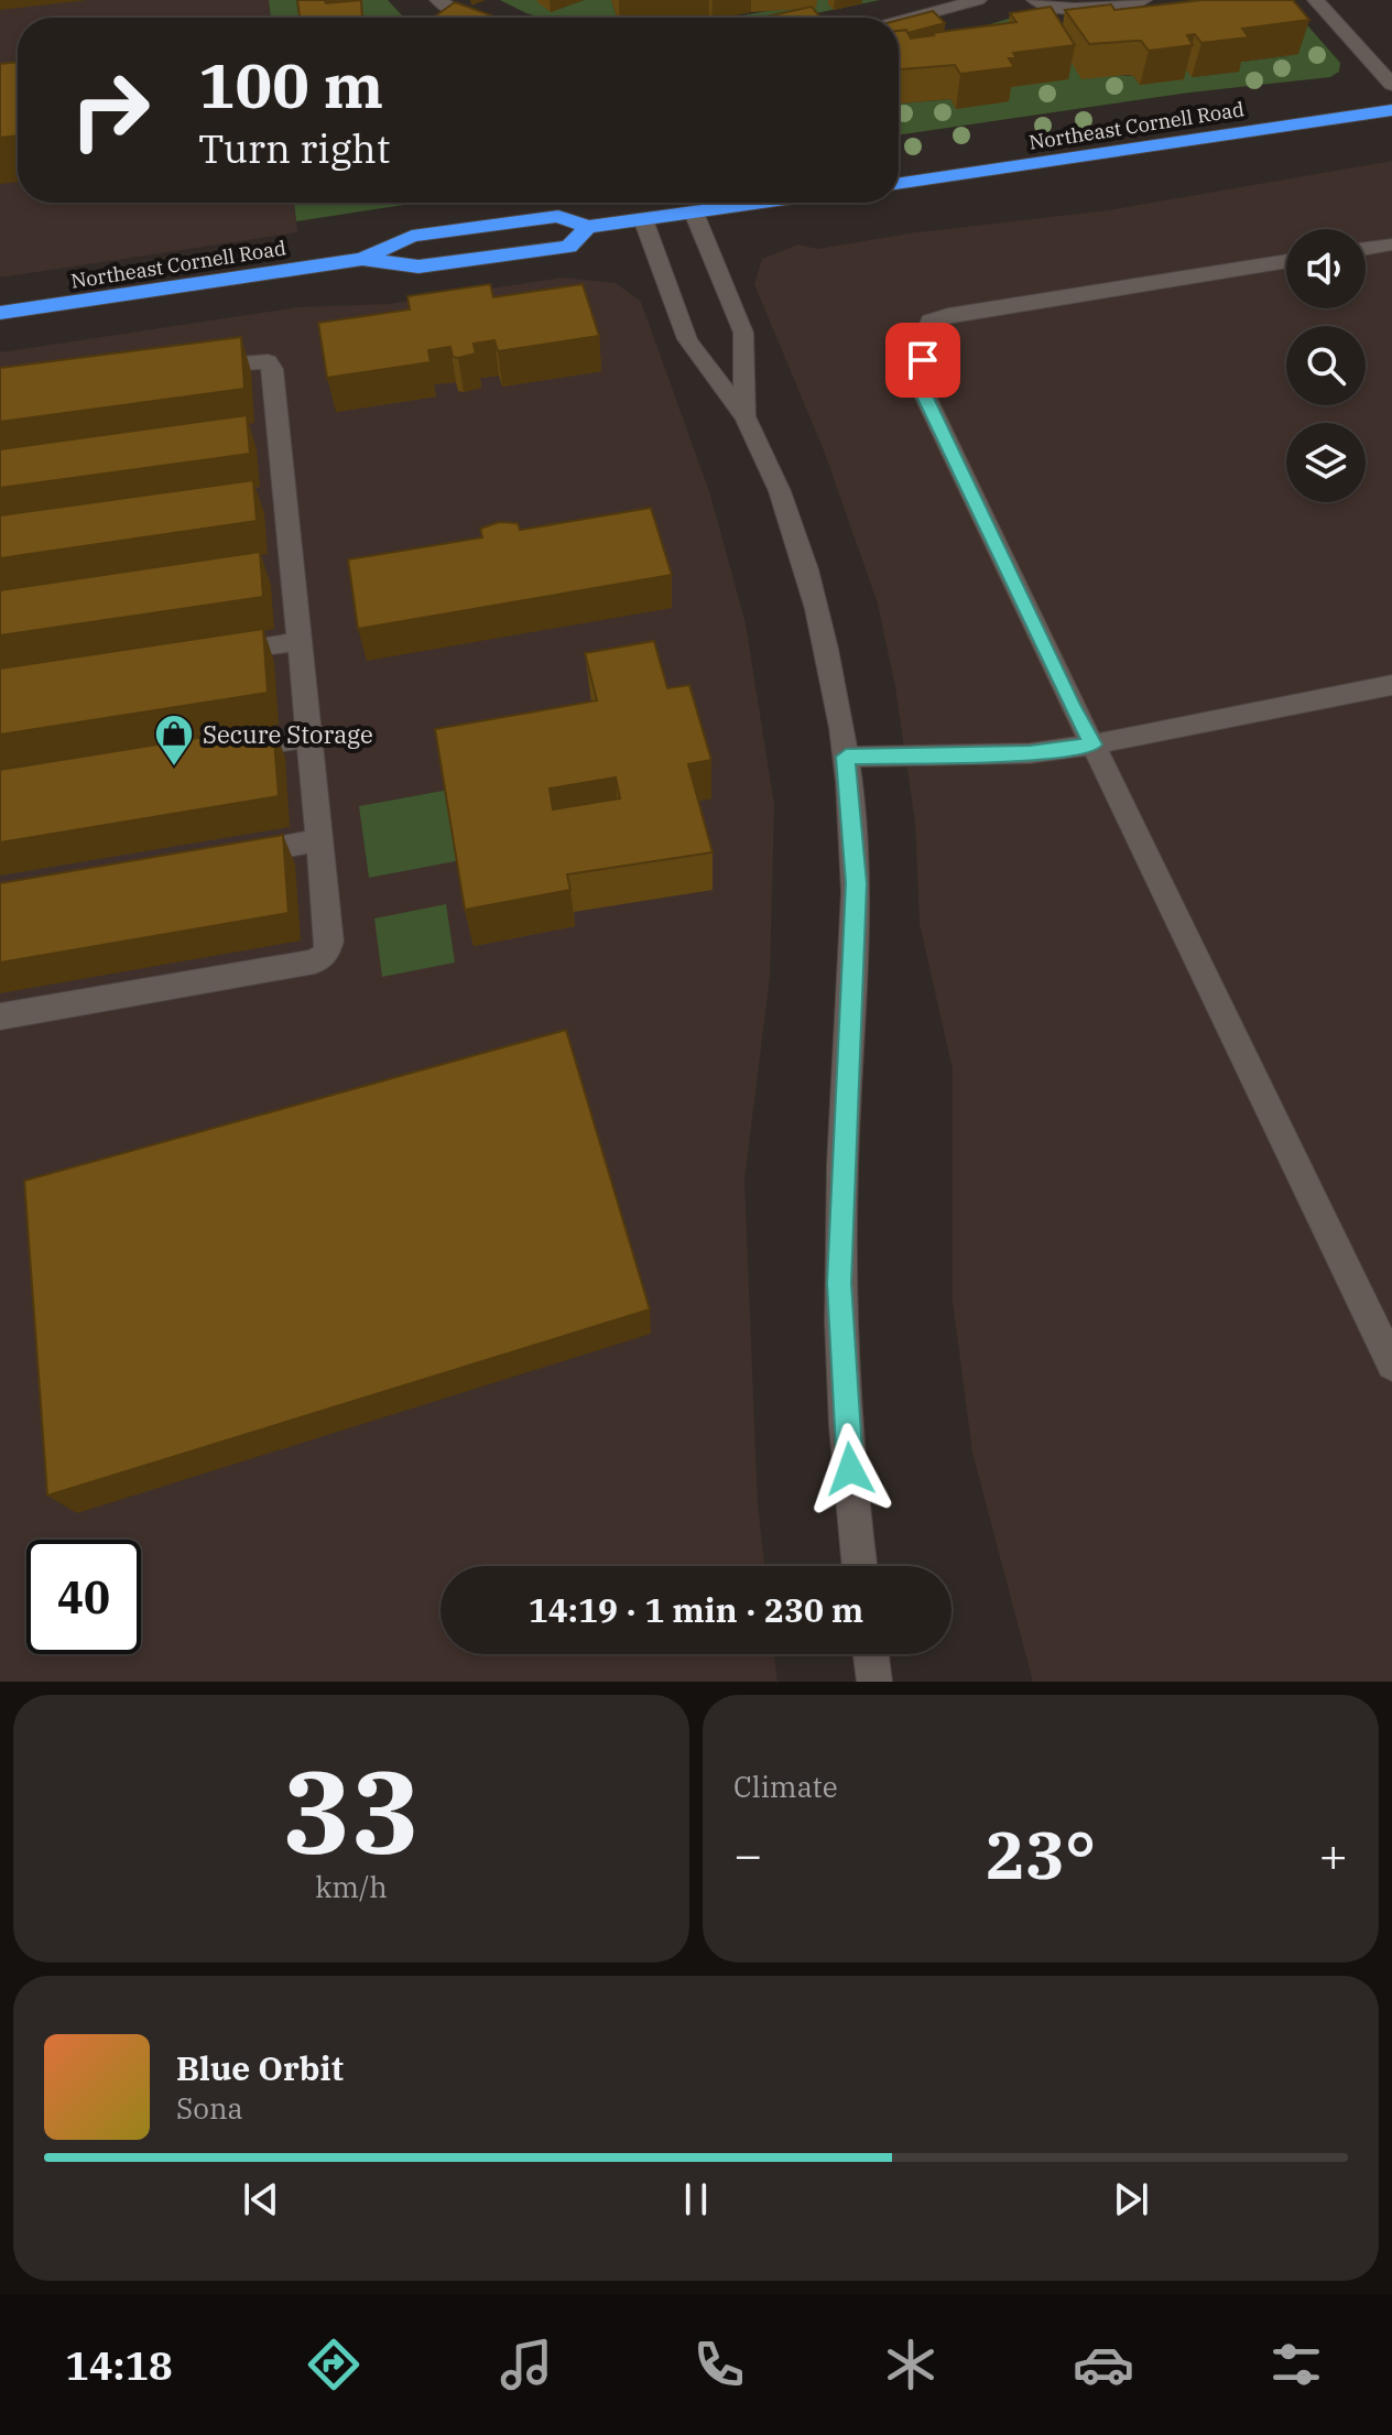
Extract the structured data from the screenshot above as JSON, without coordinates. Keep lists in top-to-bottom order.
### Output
{
  "streets": {
    "highway": ["Northeast Cornell Road"]
  },
  "places": {
    "shop": ["Secure Storage"]
  },
  "page": {
    "turn": ["100 m", "Turn right"],
    "limit": "40",
    "trip": "14:19 · 1 min · 230 m",
    "tile": [
      ["33", "km/h"],
      "Climate"
    ],
    "heat": ["−", "23°", "+"],
    "song": ["Blue Orbit", "Sona"],
    "tabs": "14:18"
  }
}
